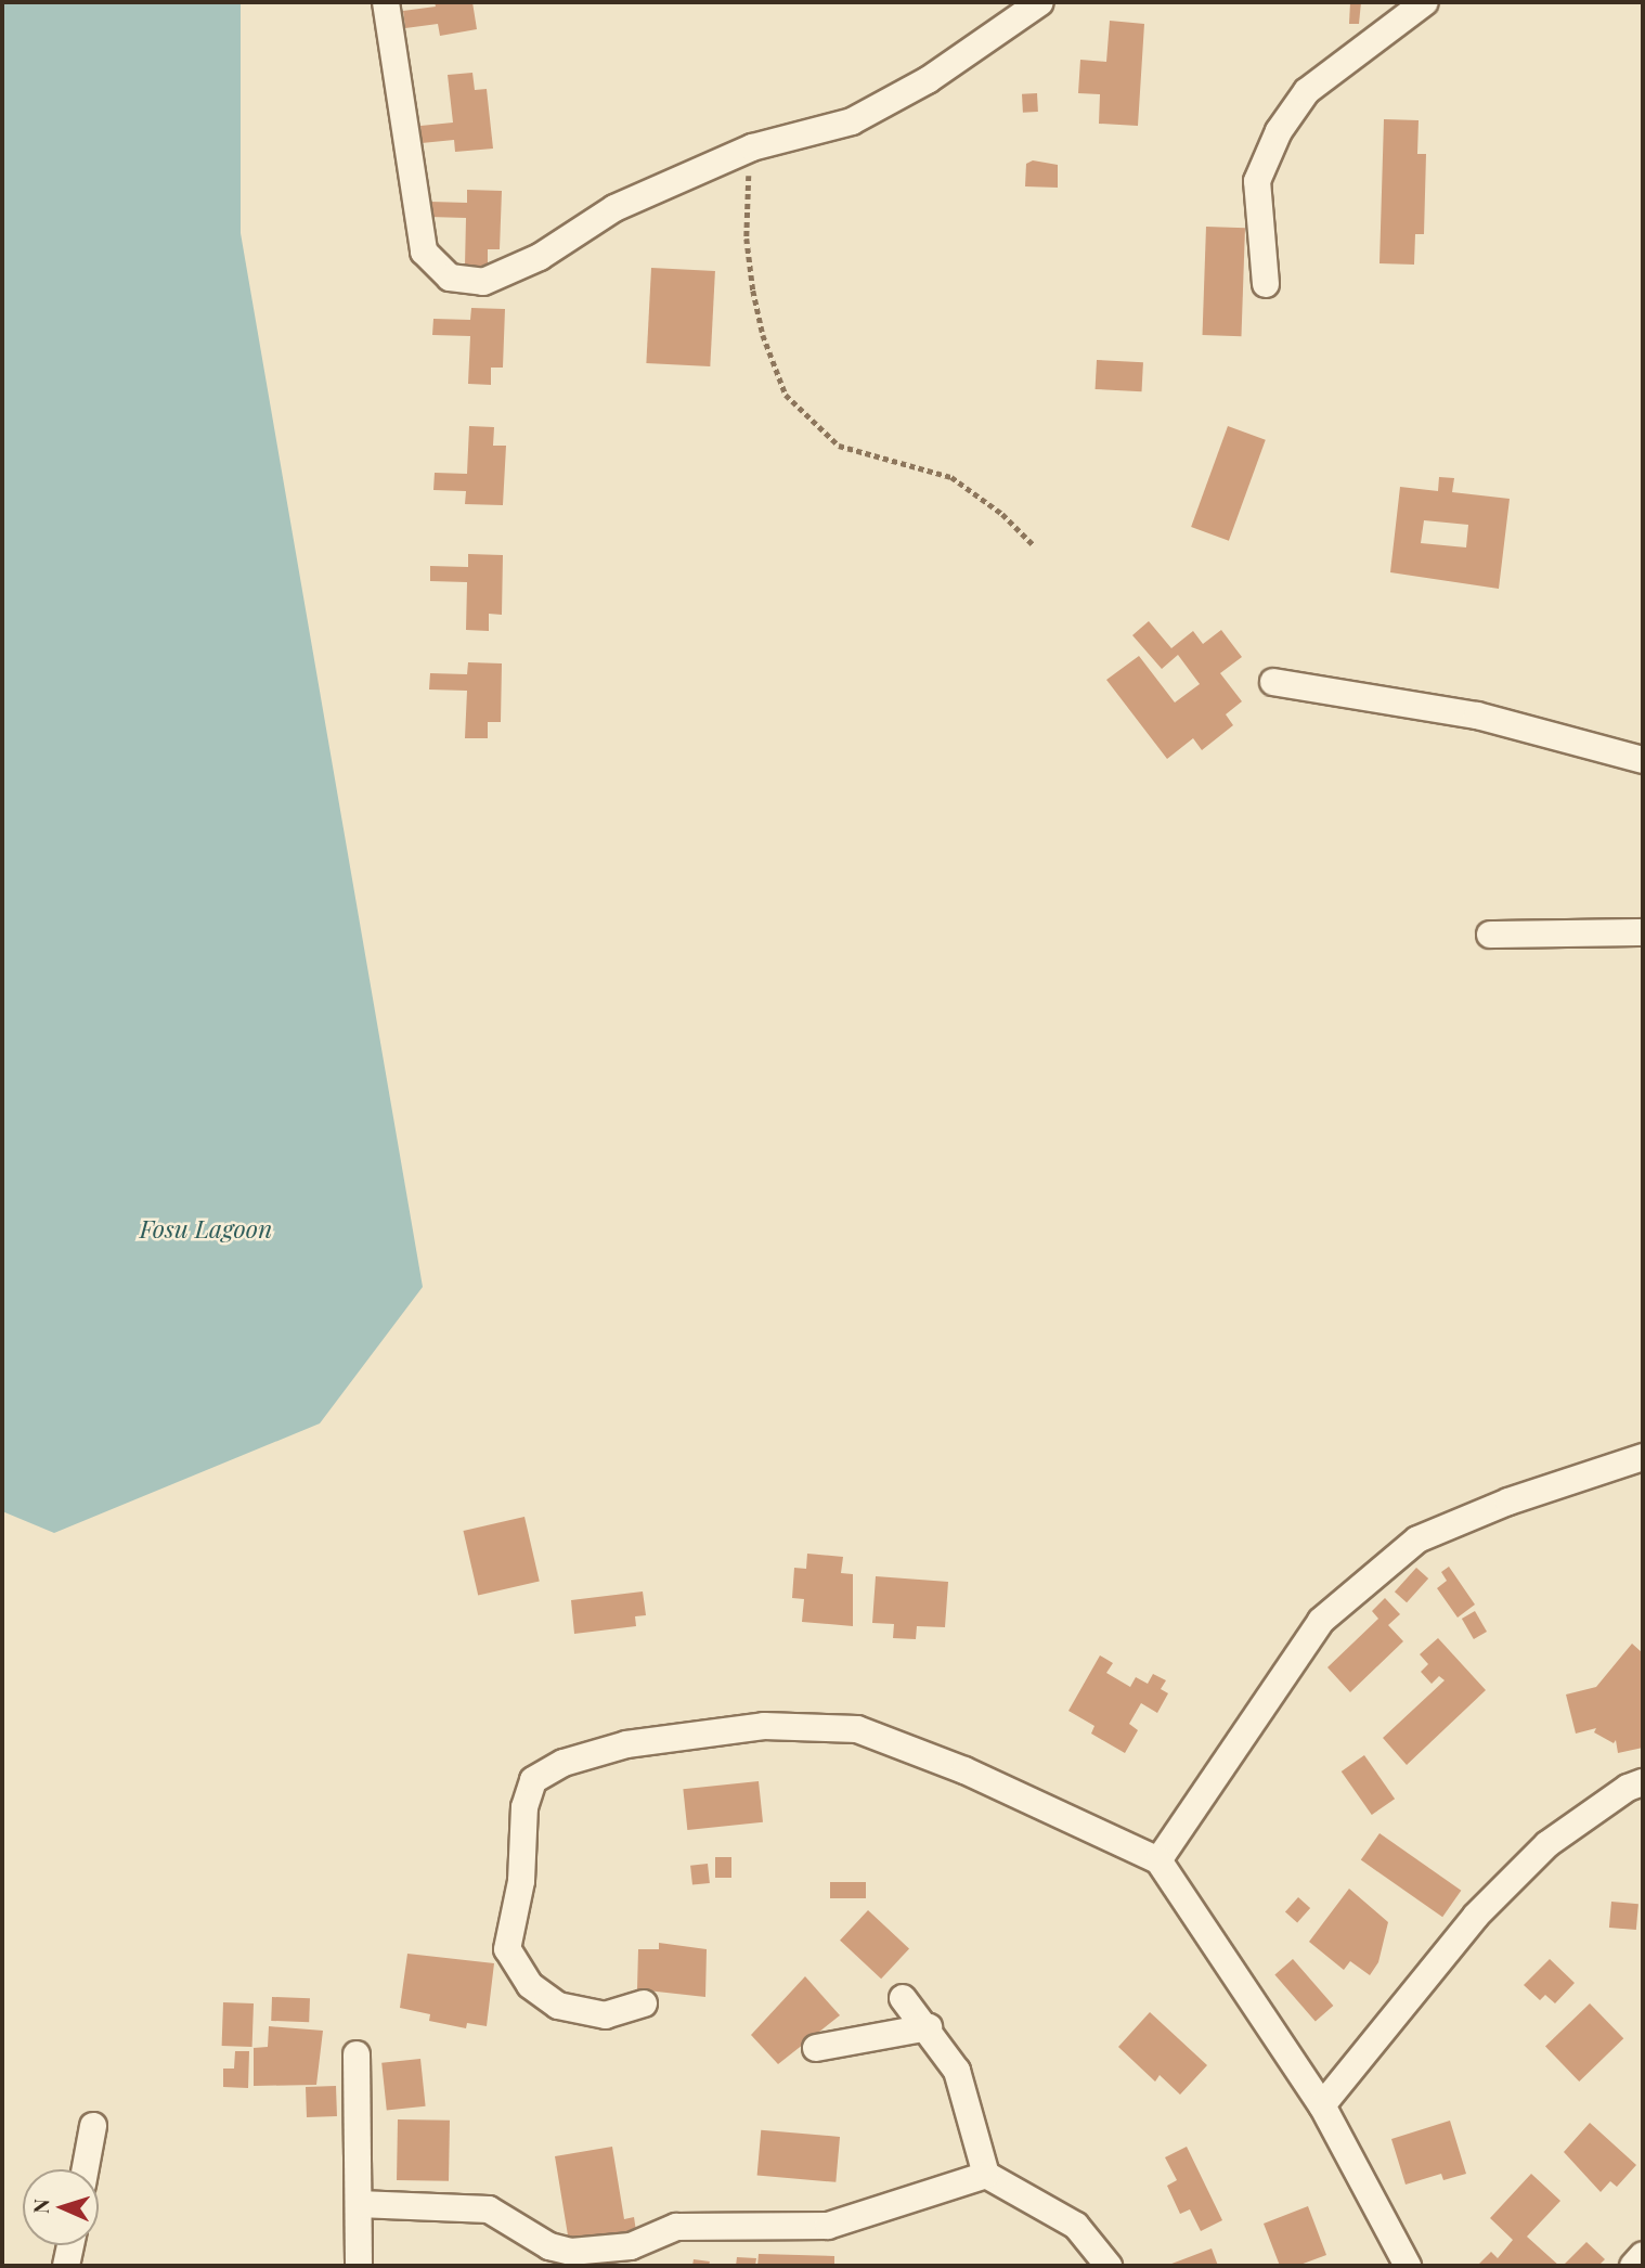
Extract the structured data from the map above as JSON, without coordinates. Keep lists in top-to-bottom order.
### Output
{
  "water": ["Fosu Lagoon"],
  "north": "left"
}
